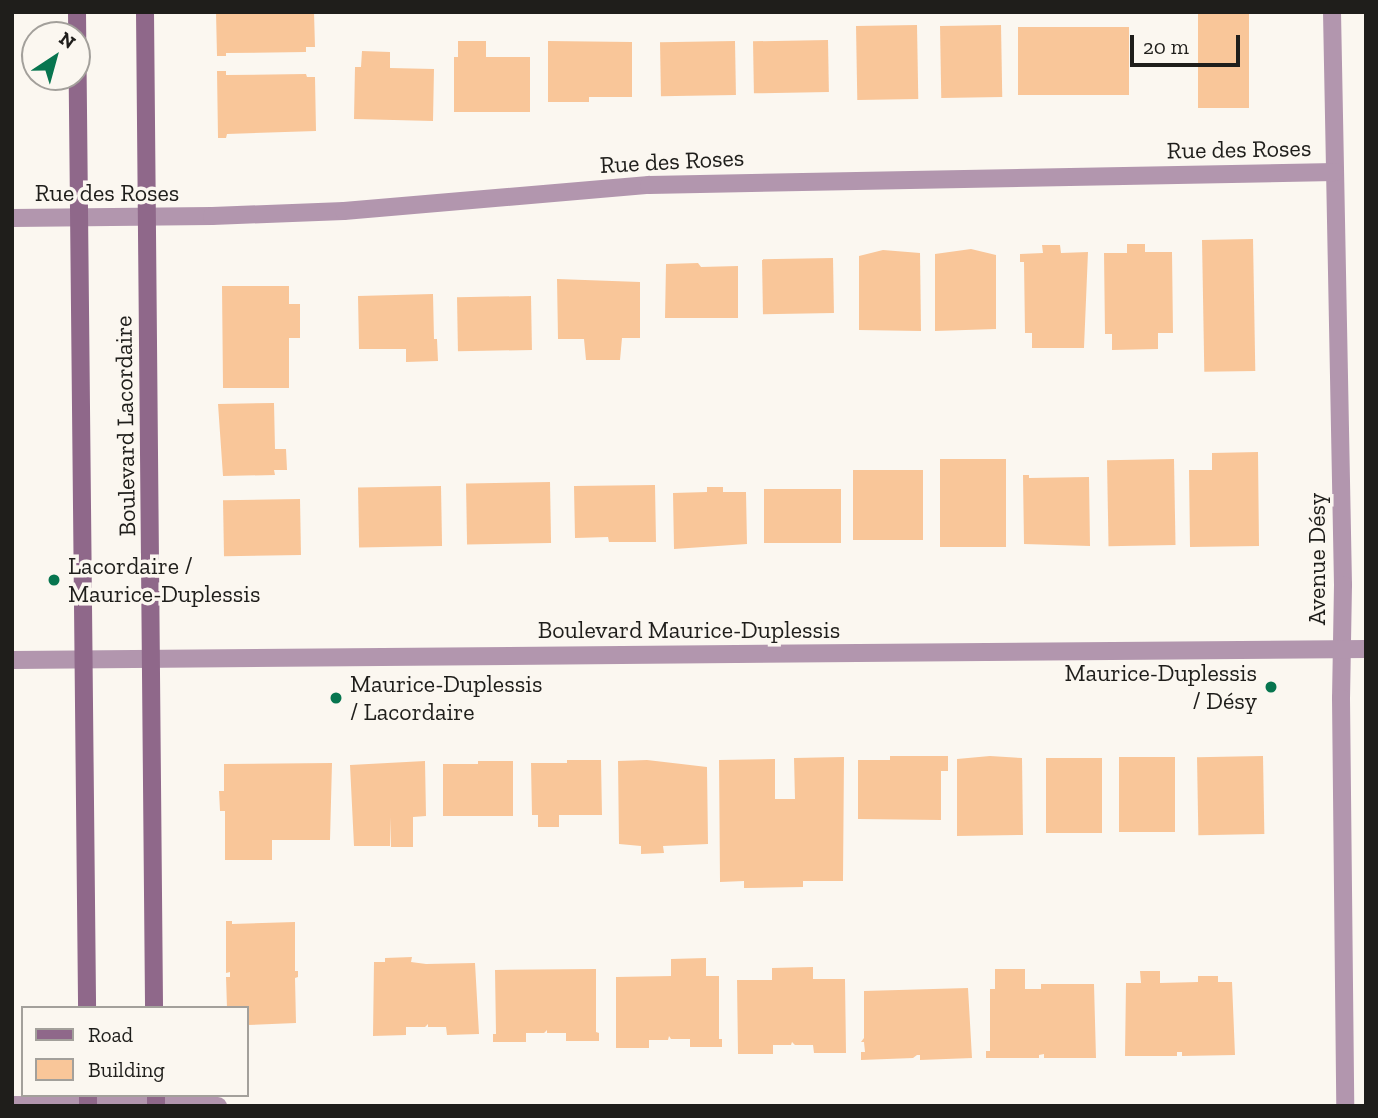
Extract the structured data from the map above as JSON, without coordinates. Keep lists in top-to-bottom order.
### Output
{
  "streets": {
    "main road": ["Boulevard Lacordaire"],
    "street": ["Rue des Roses", "Avenue Désy", "Boulevard Maurice-Duplessis"]
  },
  "crossings": [
    ["Rue des Roses", "Boulevard Lacordaire"],
    ["Rue des Roses", "Avenue Désy"],
    ["Boulevard Lacordaire", "Boulevard Maurice-Duplessis"],
    ["Avenue Désy", "Boulevard Maurice-Duplessis"]
  ],
  "places": ["Lacordaire / Maurice-Duplessis", "Maurice-Duplessis / Désy", "Maurice-Duplessis / Lacordaire"],
  "legend": ["Road", "Building"],
  "scale_bar": "20 m",
  "north": "top right"
}
